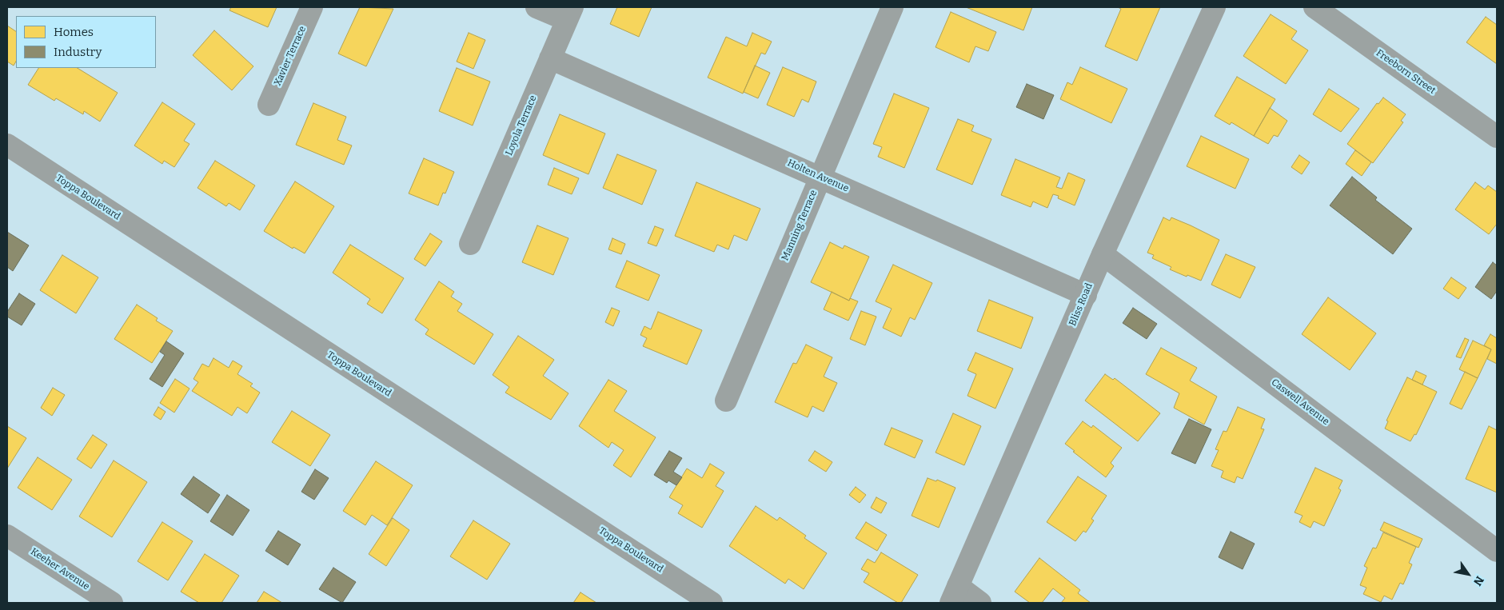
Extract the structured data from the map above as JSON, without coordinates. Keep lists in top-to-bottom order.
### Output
{
  "streets": {
    "street": [
      "Xavier Terrace",
      "Freeborn Street",
      "Loyola Terrace",
      "Holten Avenue",
      "Toppa Boulevard",
      "Manning Terrace",
      "Bliss Road",
      "Caswell Avenue",
      "Keeher Avenue"
    ]
  },
  "crossings": [
    ["Loyola Terrace", "Holten Avenue"],
    ["Holten Avenue", "Manning Terrace"],
    ["Holten Avenue", "Bliss Road"],
    ["Bliss Road", "Caswell Avenue"]
  ],
  "legend": ["Homes", "Industry"],
  "north": "bottom right"
}
